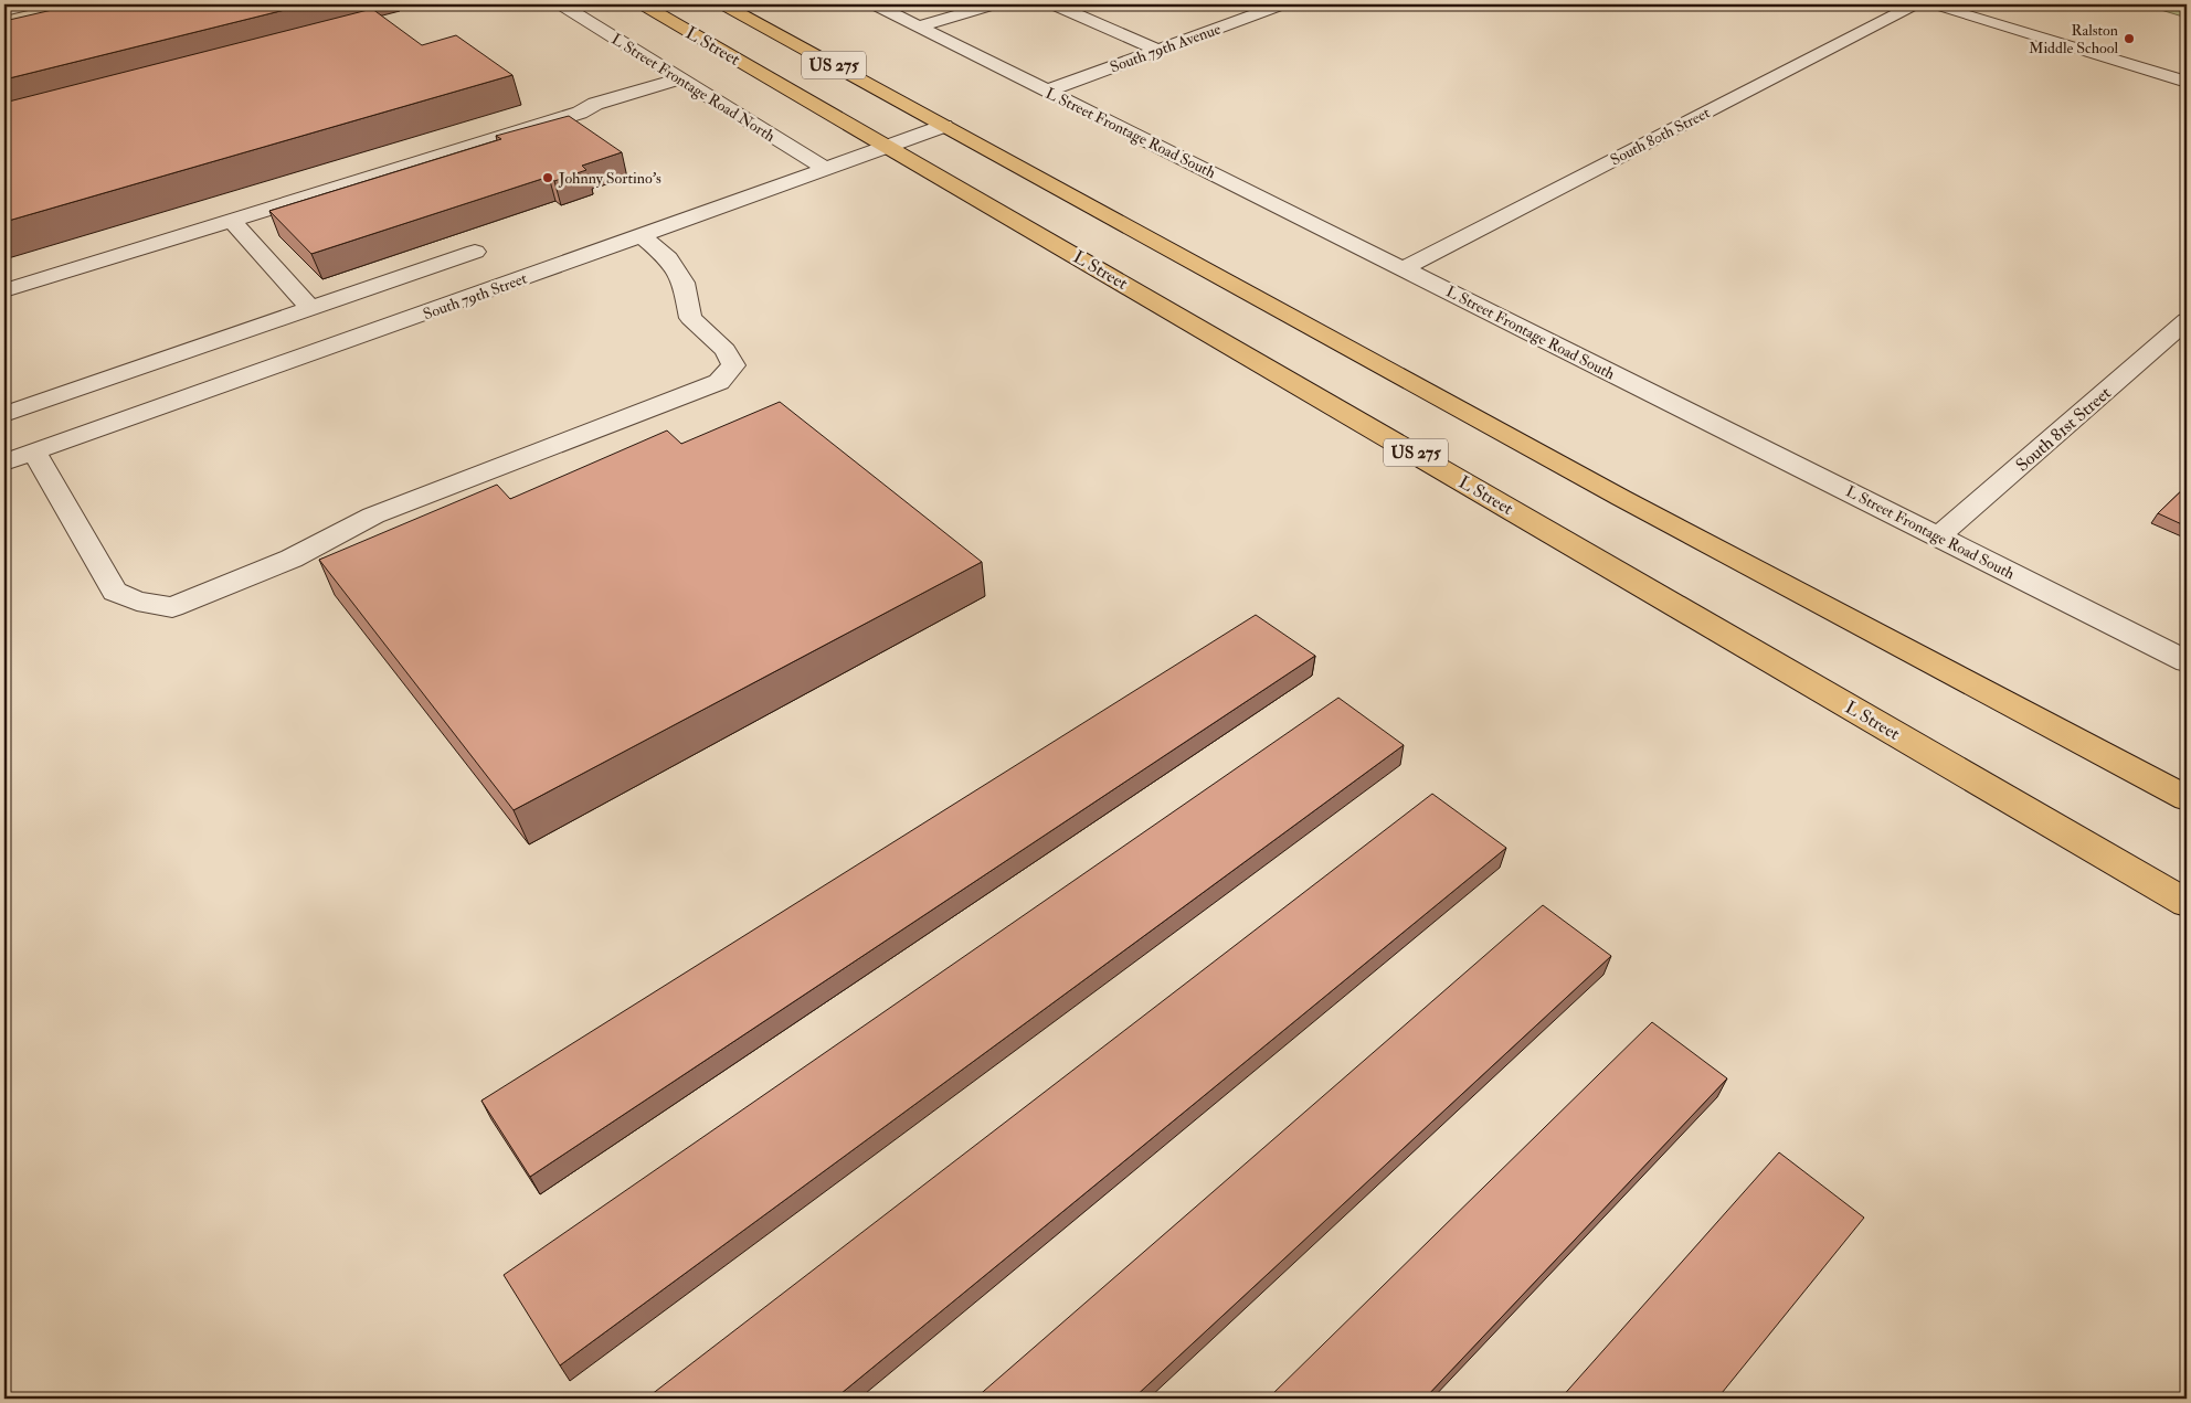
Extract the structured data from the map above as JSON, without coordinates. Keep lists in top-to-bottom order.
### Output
{
  "streets": {
    "main road": ["L Street", "US 275"],
    "street": [
      "South 79th Avenue",
      "L Street Frontage Road North",
      "L Street Frontage Road South",
      "South 80th Street",
      "South 79th Street",
      "South 81st Street"
    ]
  },
  "crossings": [
    ["L Street", "South 79th Street"],
    ["South 79th Avenue", "L Street Frontage Road South"],
    ["US 275", "South 79th Street"],
    ["L Street Frontage Road North", "South 79th Street"],
    ["L Street Frontage Road South", "South 80th Street"],
    ["L Street Frontage Road South", "South 81st Street"]
  ],
  "places": ["Ralston Middle School", "Johnny Sortino's"]
}
